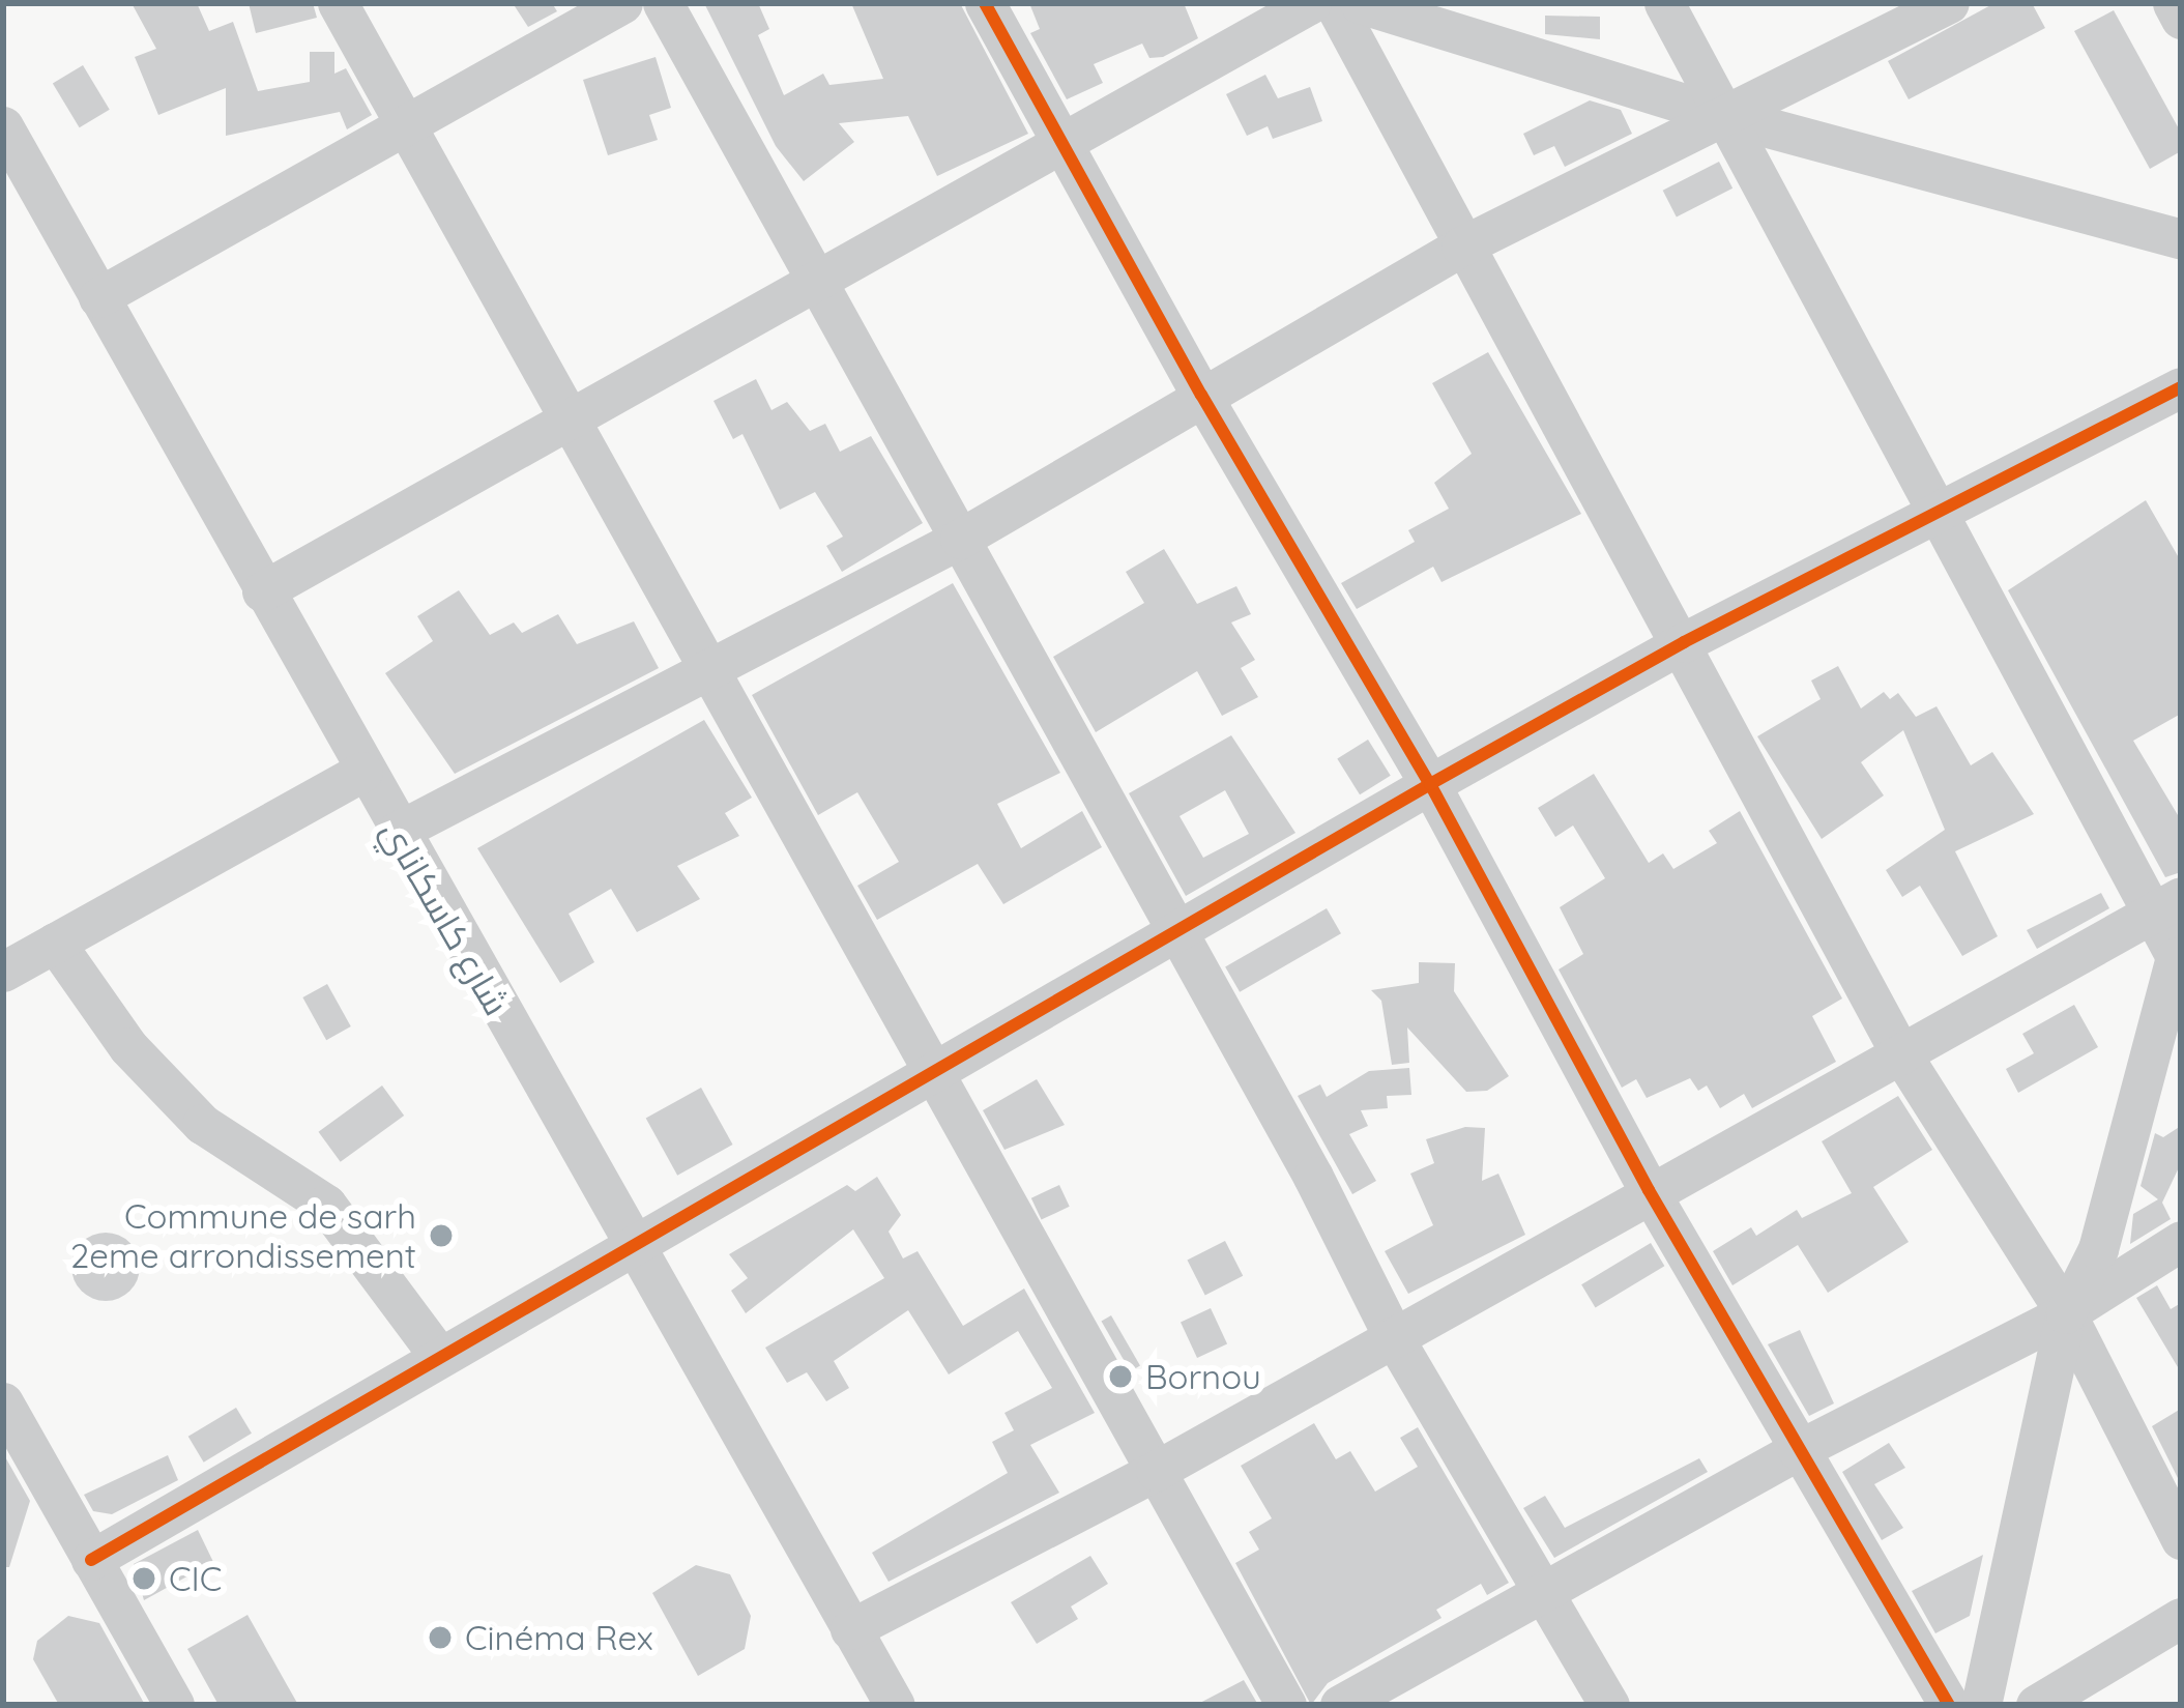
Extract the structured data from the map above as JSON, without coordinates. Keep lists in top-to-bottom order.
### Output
{
  "streets": {
    "street": ["شارع كاسكاناي"]
  },
  "places": [
    "Commune de sarh 2eme arrondissement",
    "Bornou",
    "CIC",
    "Cinéma Rex"
  ]
}
